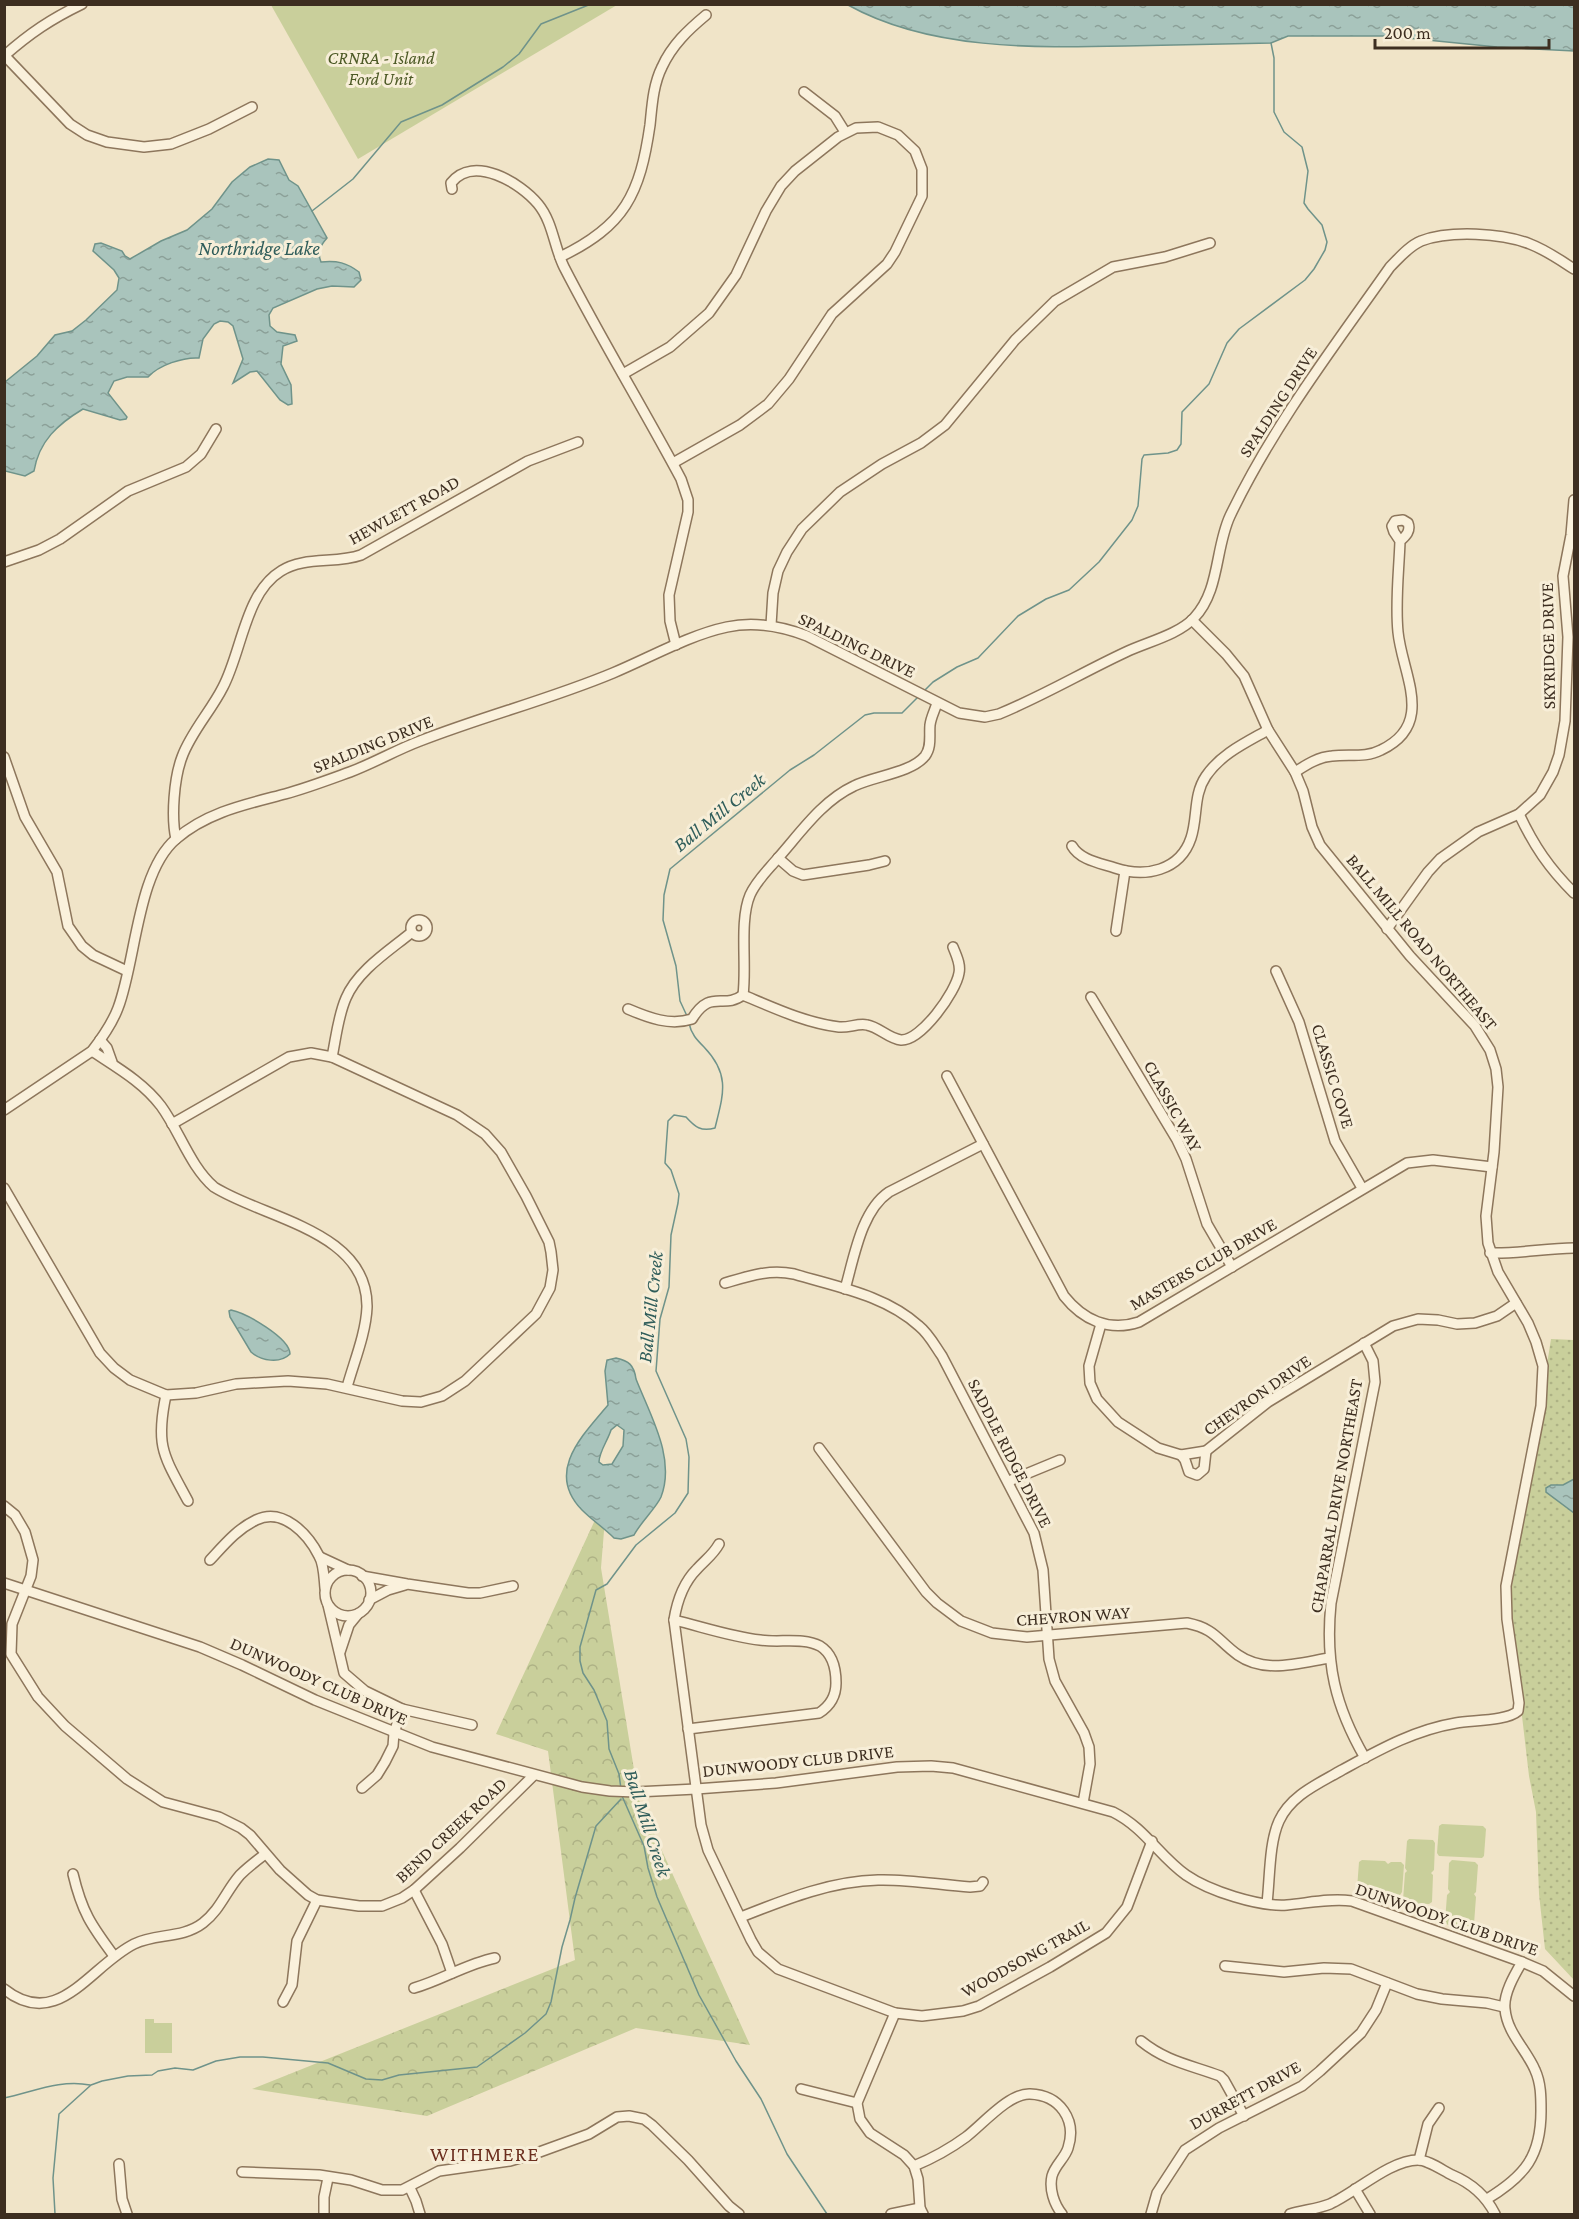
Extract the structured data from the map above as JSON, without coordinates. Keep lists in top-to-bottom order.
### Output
{
  "streets": {
    "street": [
      "SPALDING DRIVE",
      "HEWLETT ROAD",
      "SKYRIDGE DRIVE",
      "BALL MILL ROAD NORTHEAST",
      "CLASSIC COVE",
      "CLASSIC WAY",
      "MASTERS CLUB DRIVE",
      "CHEVRON DRIVE",
      "SADDLE RIDGE DRIVE",
      "CHAPARRAL DRIVE NORTHEAST",
      "CHEVRON WAY",
      "DUNWOODY CLUB DRIVE",
      "BEND CREEK ROAD",
      "WOODSONG TRAIL",
      "DURRETT DRIVE"
    ]
  },
  "crossings": [
    ["SPALDING DRIVE", "HEWLETT ROAD"],
    ["SPALDING DRIVE", "BALL MILL ROAD NORTHEAST"],
    ["SKYRIDGE DRIVE", "BALL MILL ROAD NORTHEAST"],
    ["BALL MILL ROAD NORTHEAST", "MASTERS CLUB DRIVE"],
    ["BALL MILL ROAD NORTHEAST", "CHEVRON DRIVE"],
    ["BALL MILL ROAD NORTHEAST", "CHAPARRAL DRIVE NORTHEAST"],
    ["CLASSIC COVE", "MASTERS CLUB DRIVE"],
    ["CLASSIC WAY", "MASTERS CLUB DRIVE"],
    ["MASTERS CLUB DRIVE", "CHEVRON DRIVE"],
    ["CHEVRON DRIVE", "CHAPARRAL DRIVE NORTHEAST"],
    ["SADDLE RIDGE DRIVE", "CHEVRON WAY"],
    ["SADDLE RIDGE DRIVE", "DUNWOODY CLUB DRIVE"],
    ["CHAPARRAL DRIVE NORTHEAST", "CHEVRON WAY"],
    ["DUNWOODY CLUB DRIVE", "BEND CREEK ROAD"],
    ["DUNWOODY CLUB DRIVE", "WOODSONG TRAIL"]
  ],
  "districts": ["WITHMERE"],
  "water": ["Northridge Lake", "Ball Mill Creek"],
  "parks": ["CRNRA - Island Ford Unit"],
  "scale_bar": "200 m"
}
